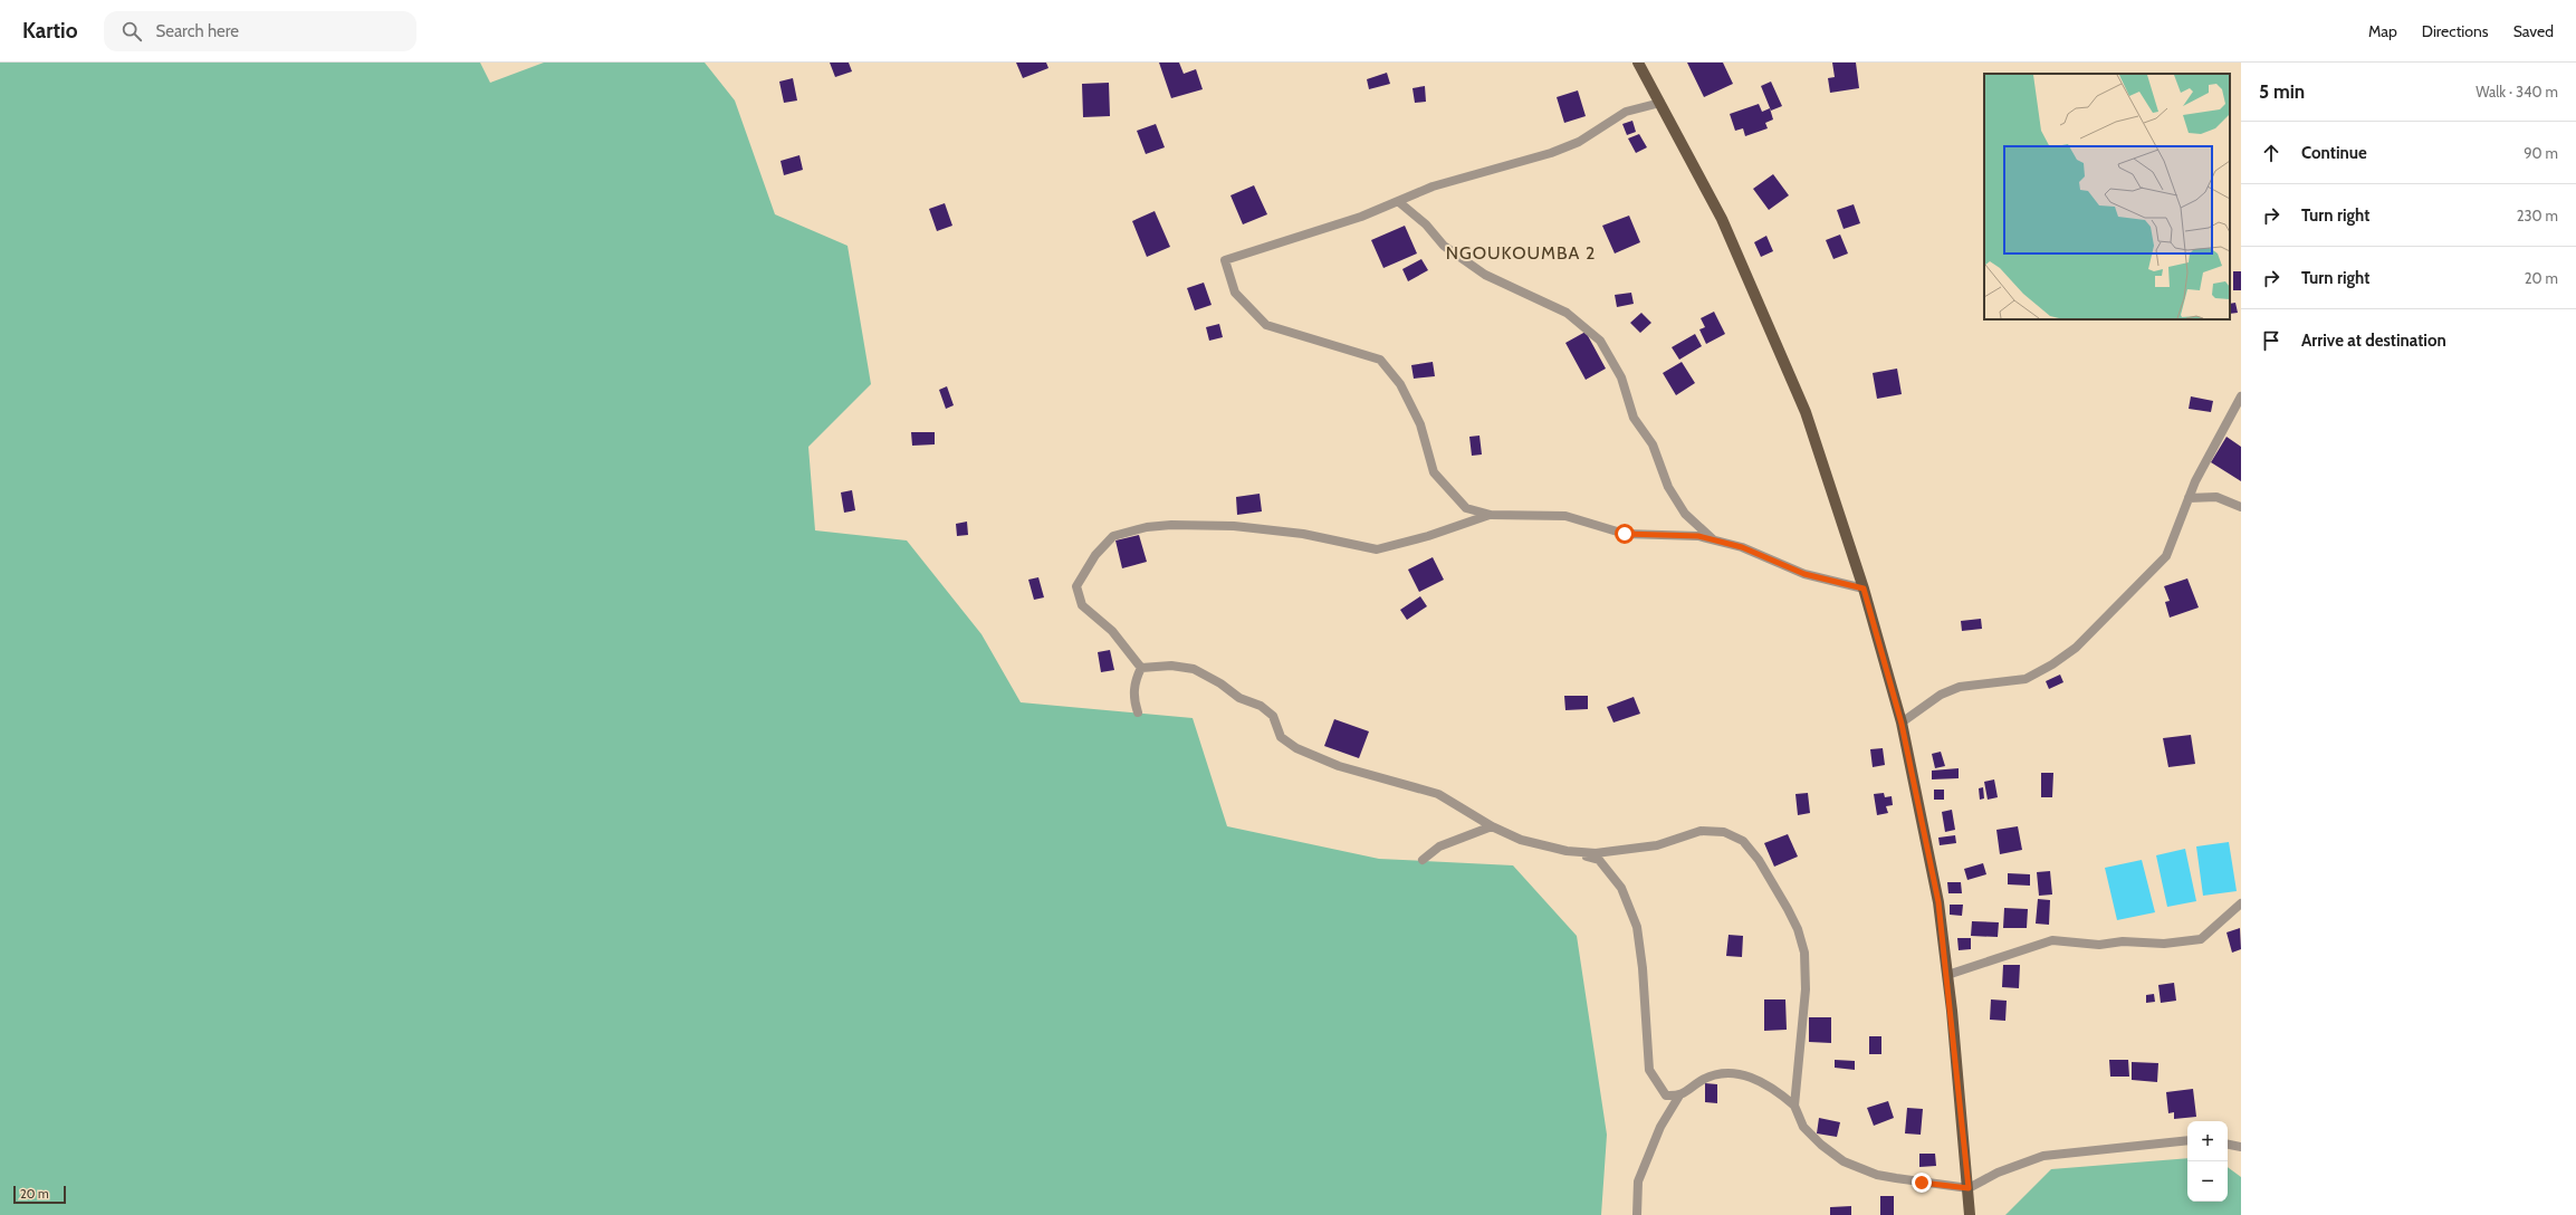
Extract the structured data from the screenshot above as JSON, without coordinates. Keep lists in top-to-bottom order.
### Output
{
  "districts": ["NGOUKOUMBA 2"],
  "scale_bar": "20 m",
  "page": {
    "header": "Kartio",
    "search": "Search here",
    "nav": ["Map", "Directions", "Saved"],
    "heading": ["5 min", "Walk · 340 m"],
    "list": [
      ["Continue", "90 m"],
      ["Turn right", "230 m"],
      ["Turn right", "20 m"],
      "Arrive at destination"
    ],
    "map_buttons": ["+", "−"],
    "scale": "20 m"
  }
}
